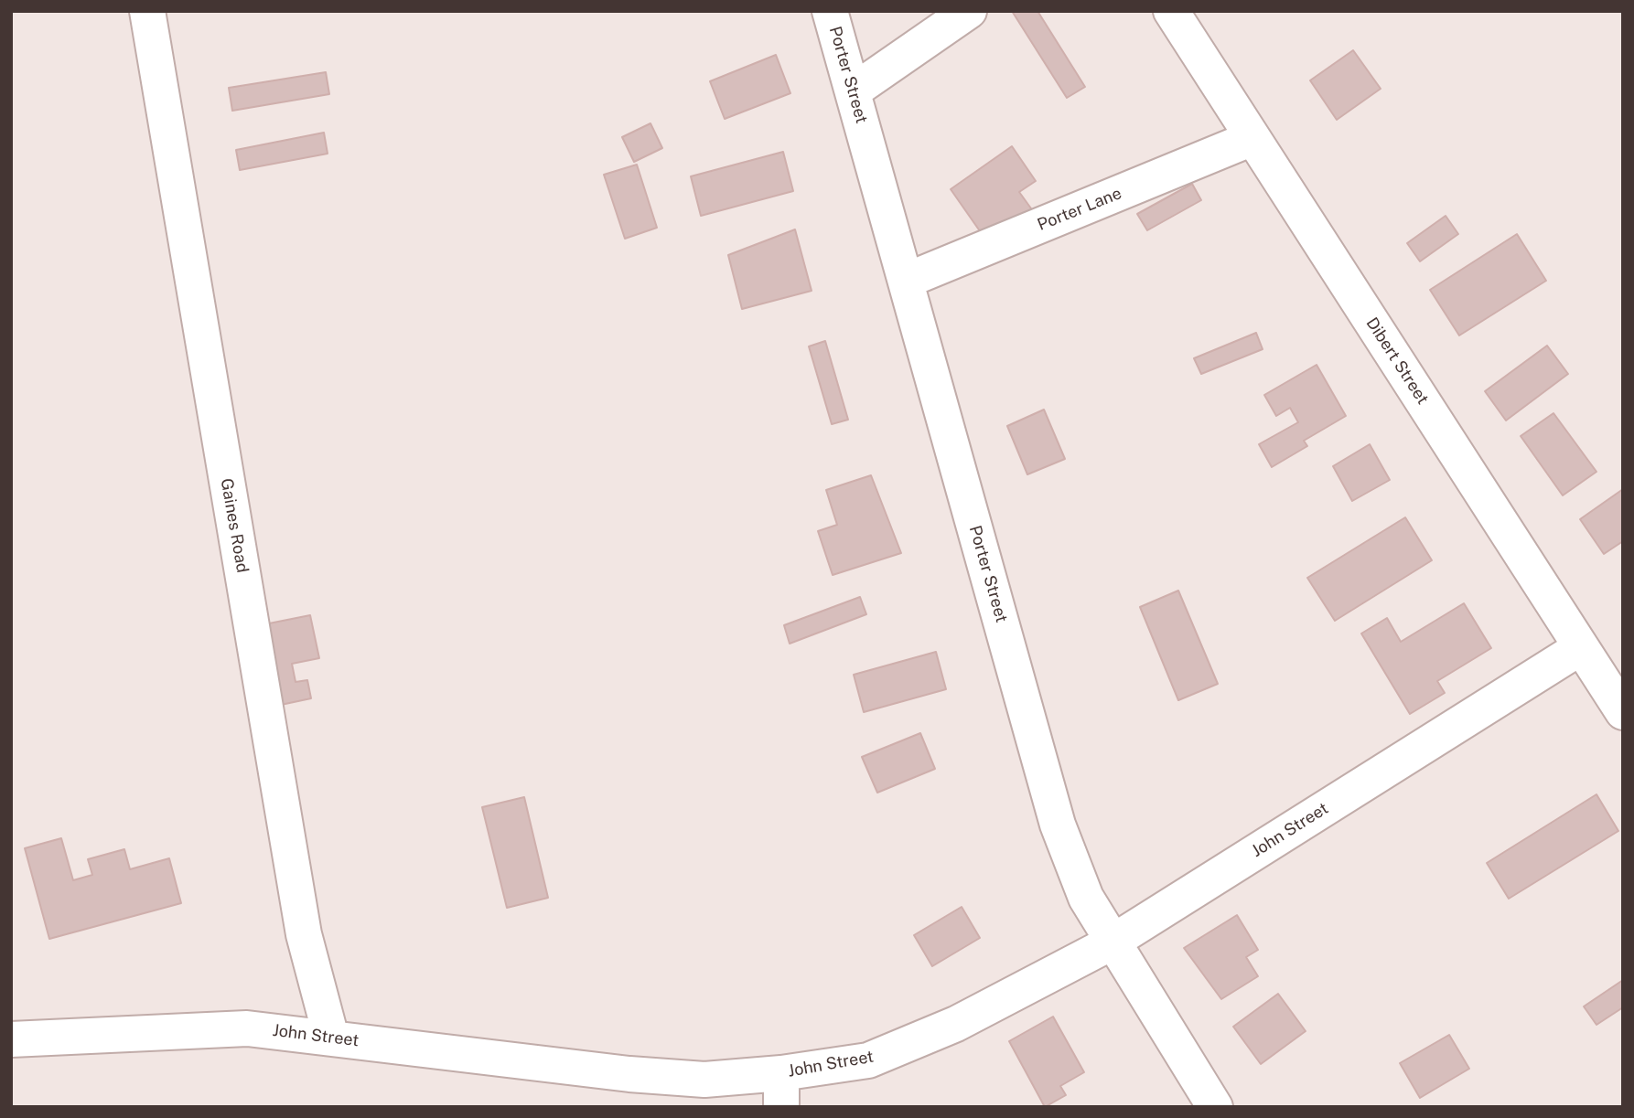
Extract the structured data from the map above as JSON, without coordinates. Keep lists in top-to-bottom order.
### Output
{
  "streets": {
    "street": [
      "Porter Street",
      "Porter Lane",
      "Dibert Street",
      "Gaines Road",
      "John Street"
    ]
  },
  "crossings": [
    ["Porter Street", "Porter Lane"],
    ["Porter Street", "John Street"],
    ["Porter Lane", "Dibert Street"],
    ["Dibert Street", "John Street"],
    ["Gaines Road", "John Street"]
  ]
}
